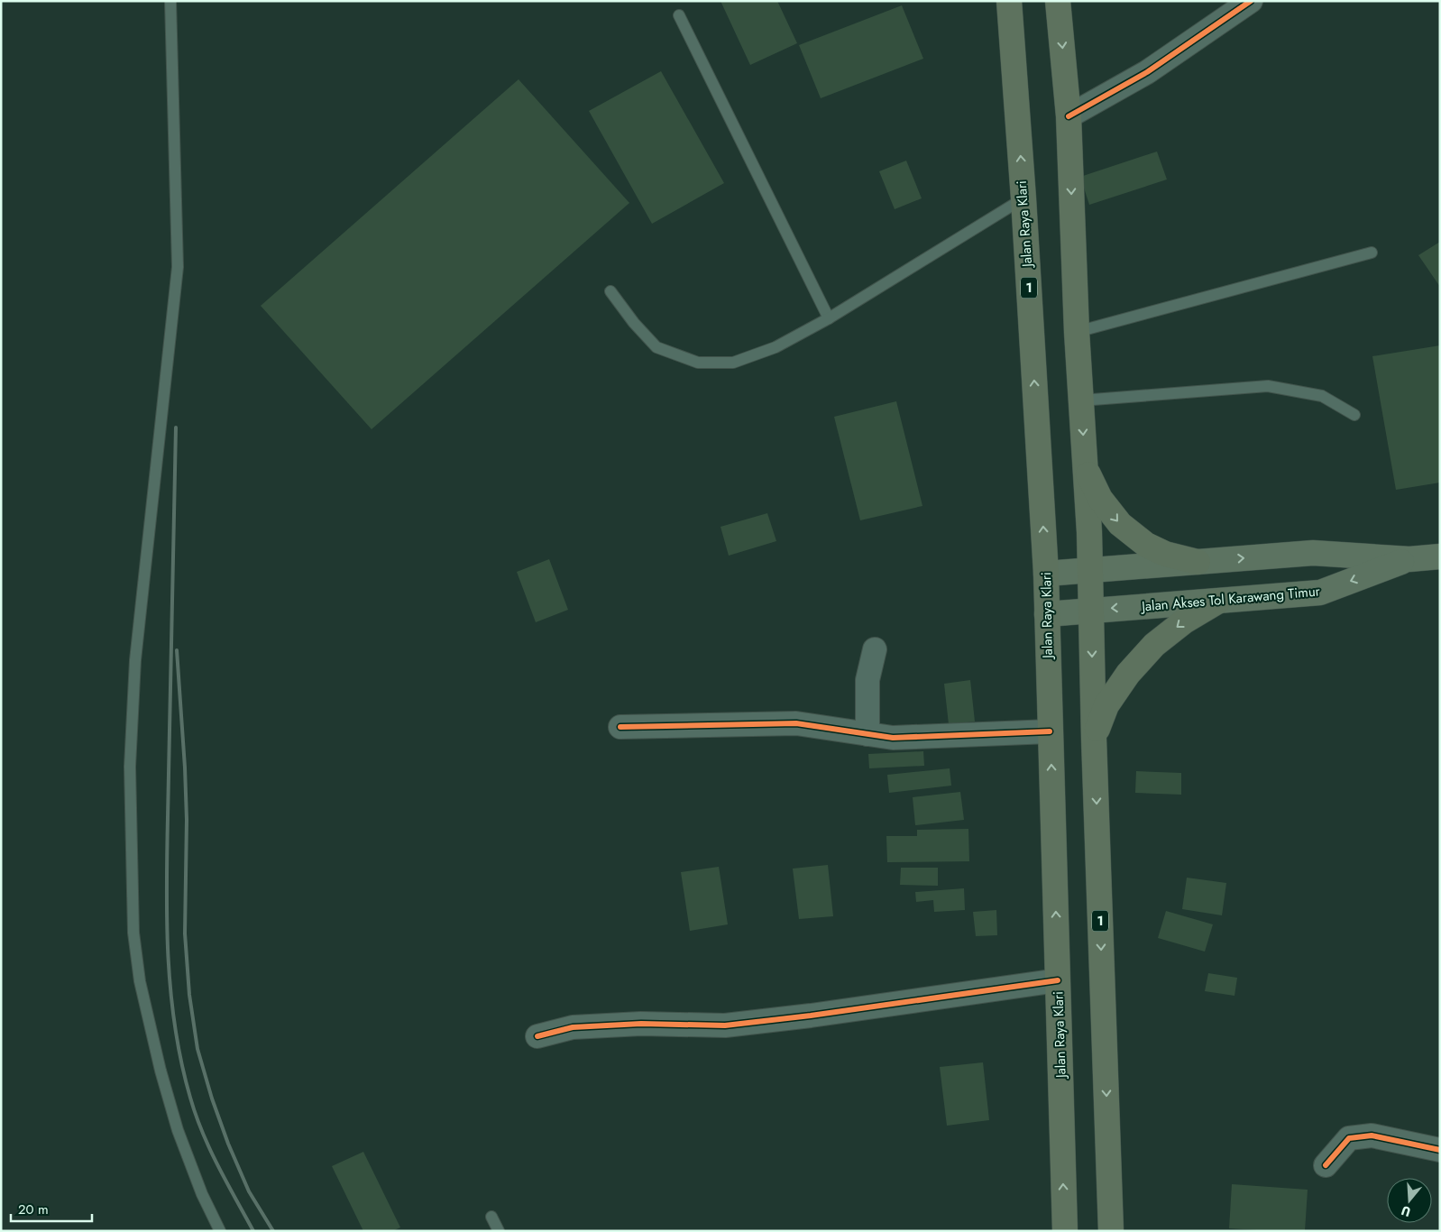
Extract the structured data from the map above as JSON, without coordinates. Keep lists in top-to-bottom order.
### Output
{
  "streets": {
    "highway": ["Jalan Raya Klari", "1"],
    "main road": ["Jalan Akses Tol Karawang Timur"]
  },
  "crossings": [
    ["Jalan Raya Klari", "Jalan Akses Tol Karawang Timur"],
    ["1", "Jalan Akses Tol Karawang Timur"]
  ],
  "scale_bar": "20 m",
  "north": "bottom"
}
